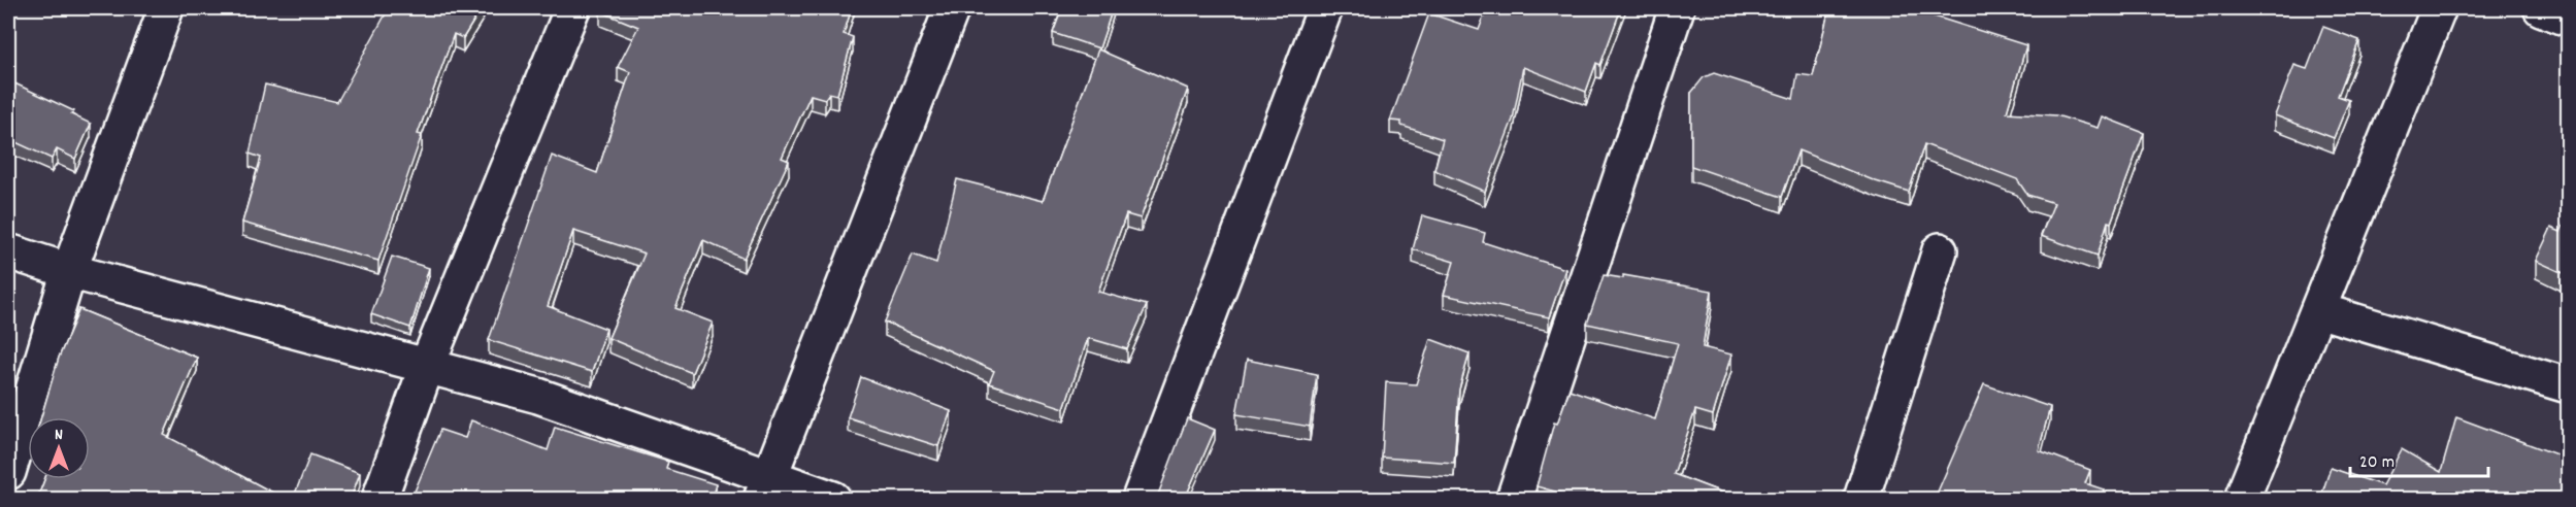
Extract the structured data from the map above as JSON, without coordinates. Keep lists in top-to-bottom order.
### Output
{
  "scale_bar": "20 m",
  "north": "top"
}
